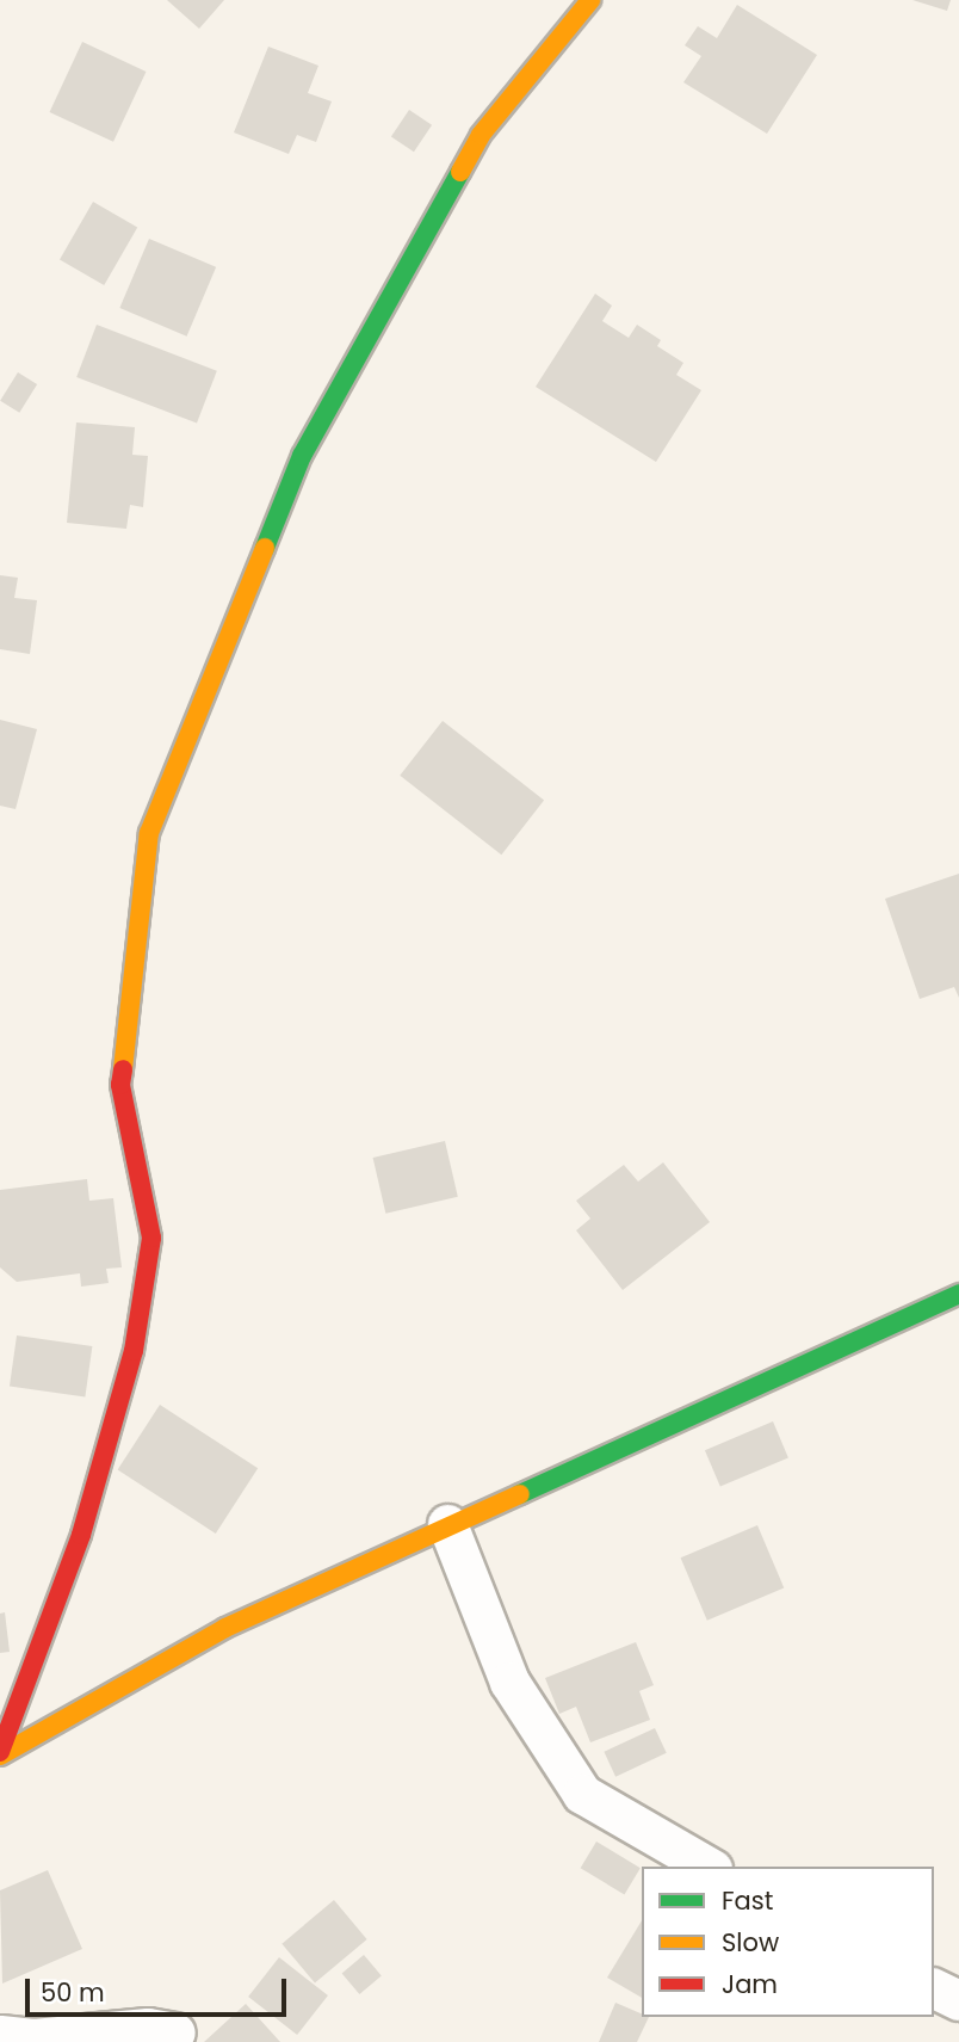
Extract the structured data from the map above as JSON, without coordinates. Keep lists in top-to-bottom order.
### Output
{
  "legend": ["Fast", "Slow", "Jam"],
  "scale_bar": "50 m"
}
